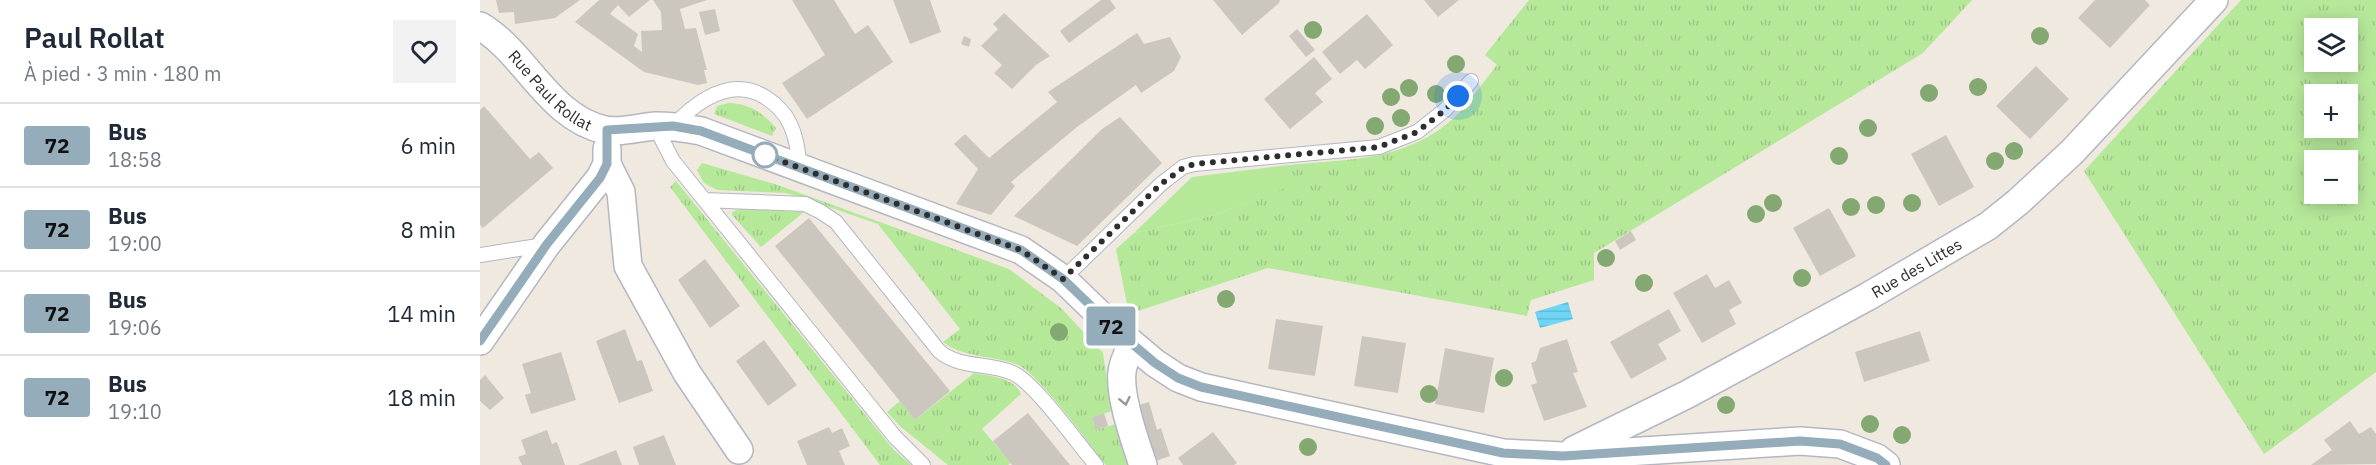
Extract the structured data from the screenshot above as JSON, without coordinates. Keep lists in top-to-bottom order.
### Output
{
  "streets": {
    "street": ["Rue Paul Rollat", "Rue des Littes"]
  },
  "crossings": [
    ["Rue Paul Rollat", "Rue des Littes"]
  ],
  "lines": ["bus line 72"],
  "page": {
    "heading": ["Paul Rollat", "À pied · 3 min · 180 m"],
    "on_map": "72",
    "map_buttons": ["+", "−"],
    "list": [
      {
        "mark": "72",
        "name": "Bus",
        "note": "18:58",
        "value": "6 min"
      },
      {
        "mark": "72",
        "name": "Bus",
        "note": "19:00",
        "value": "8 min"
      },
      {
        "mark": "72",
        "name": "Bus",
        "note": "19:06",
        "value": "14 min"
      },
      {
        "mark": "72",
        "name": "Bus",
        "note": "19:10",
        "value": "18 min"
      }
    ]
  }
}
